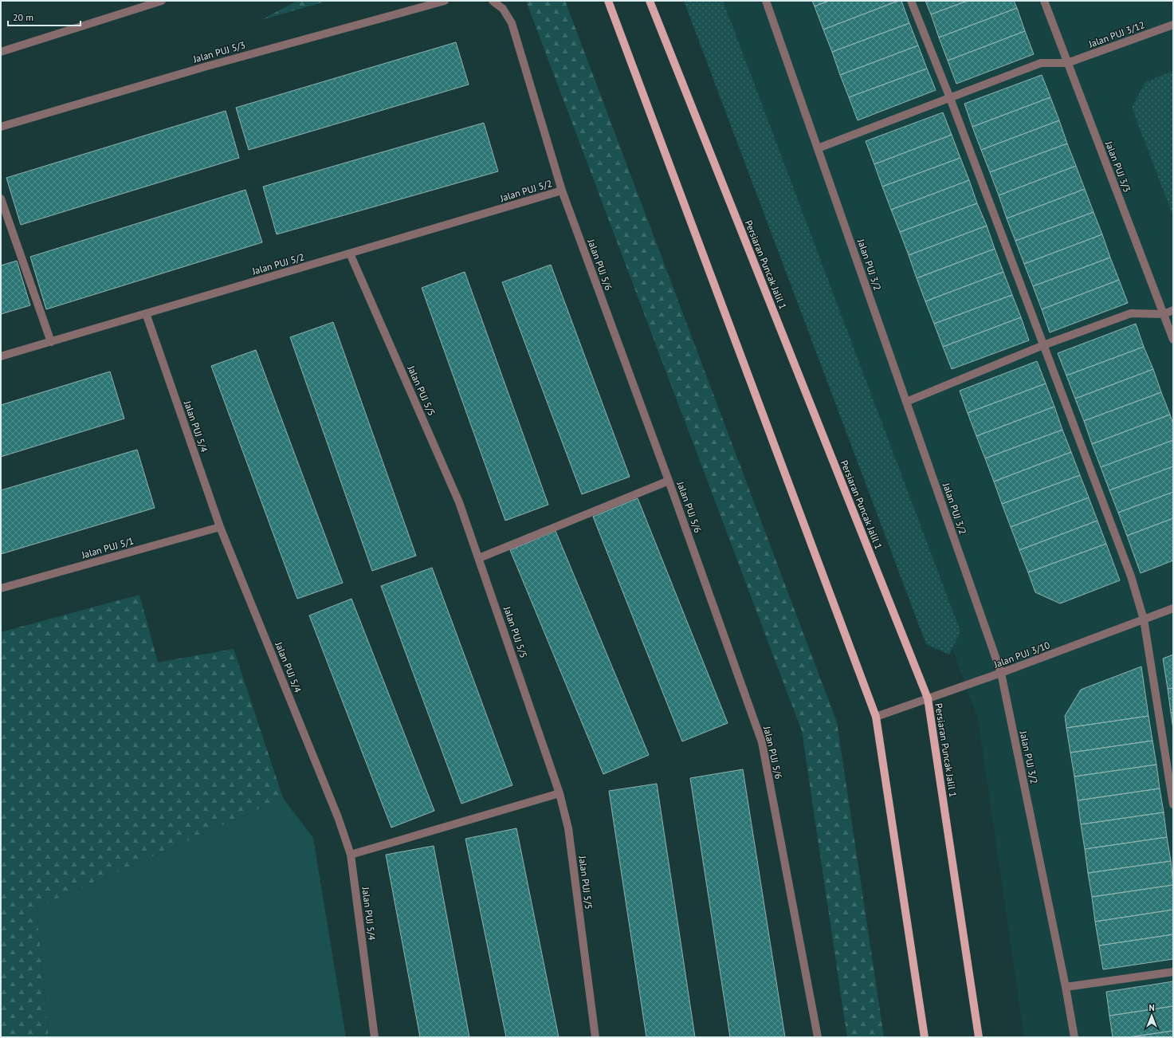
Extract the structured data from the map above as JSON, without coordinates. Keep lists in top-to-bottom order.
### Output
{
  "streets": {
    "main road": ["Persiaran Puncak Jalil 1"],
    "street": [
      "Jalan PUJ 3/12",
      "Jalan PUJ 5/3",
      "Jalan PUJ 3/3",
      "Jalan PUJ 5/2",
      "Jalan PUJ 5/6",
      "Jalan PUJ 3/2",
      "Jalan PUJ 5/5",
      "Jalan PUJ 5/4",
      "Jalan PUJ 5/1",
      "Jalan PUJ 3/10"
    ]
  },
  "crossings": [
    ["Jalan PUJ 3/12", "Jalan PUJ 3/3"],
    ["Jalan PUJ 3/12", "Jalan PUJ 3/2"],
    ["Jalan PUJ 5/2", "Jalan PUJ 5/6"],
    ["Jalan PUJ 5/2", "Jalan PUJ 5/5"],
    ["Jalan PUJ 5/2", "Jalan PUJ 5/4"],
    ["Persiaran Puncak Jalil 1", "Jalan PUJ 3/10"],
    ["Jalan PUJ 3/2", "Jalan PUJ 3/10"],
    ["Jalan PUJ 5/4", "Jalan PUJ 5/1"]
  ],
  "scale_bar": "20 m",
  "north": "top"
}
